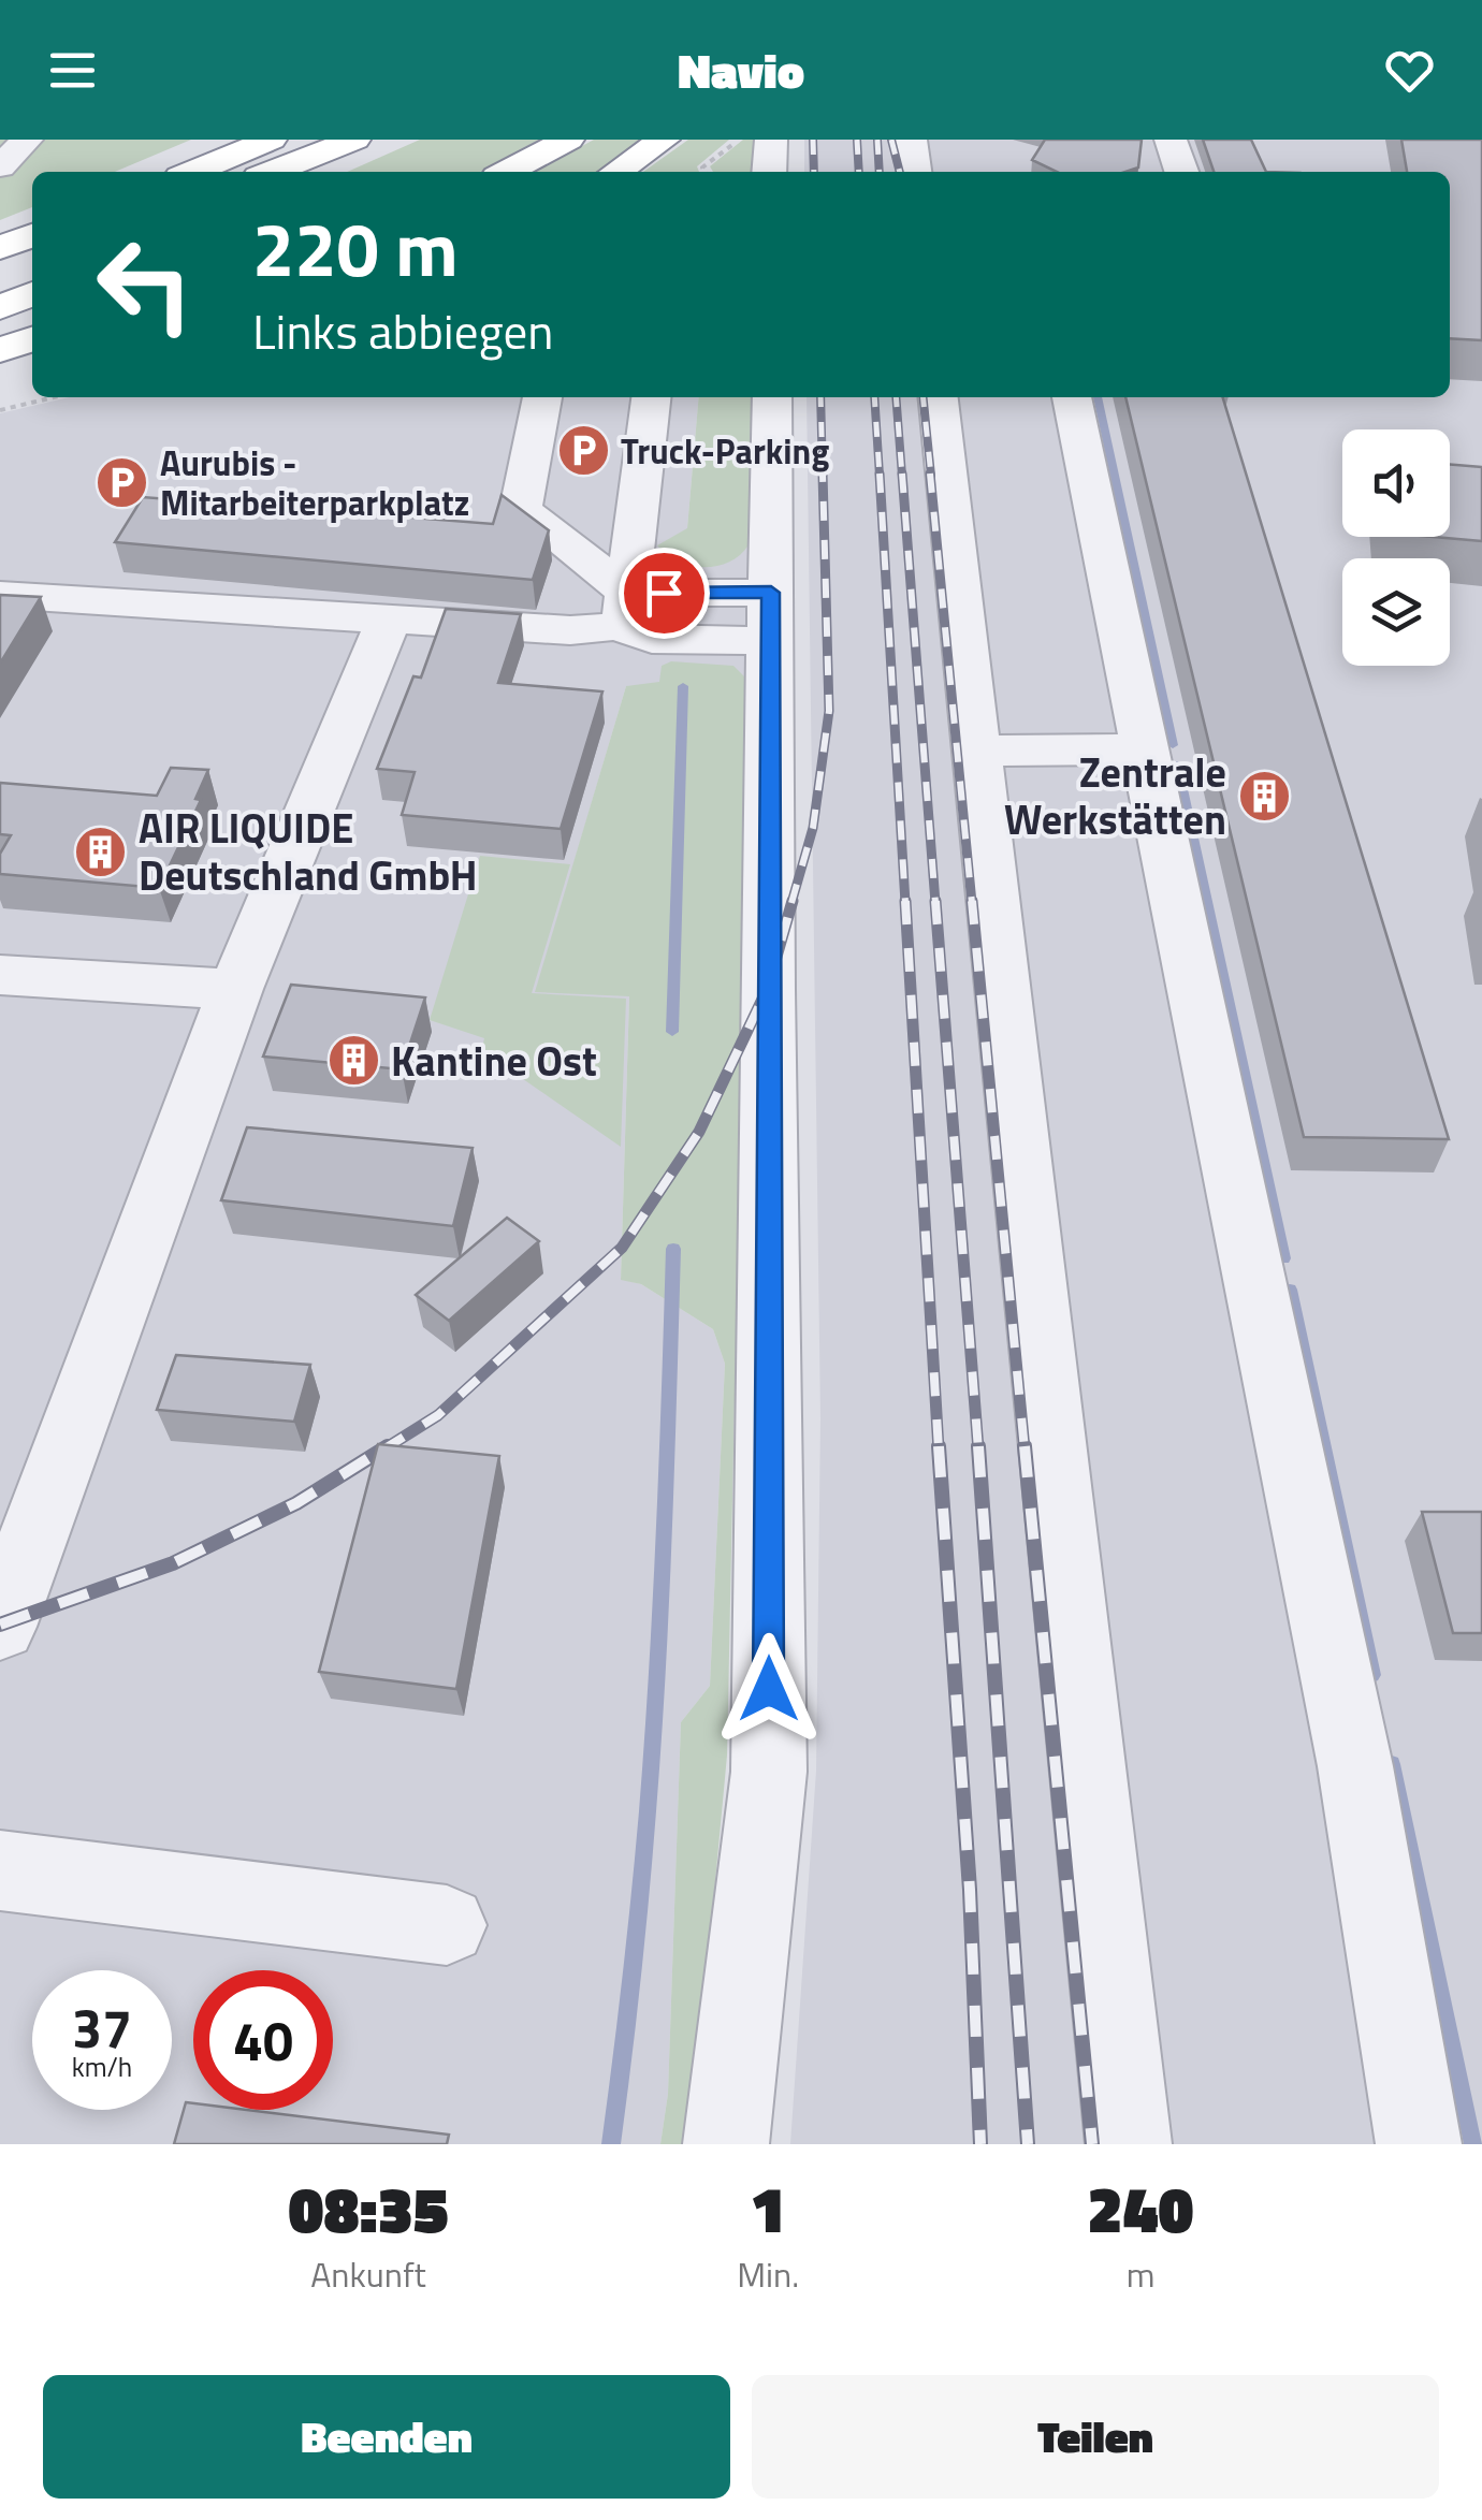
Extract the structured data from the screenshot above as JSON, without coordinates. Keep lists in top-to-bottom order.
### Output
{
  "places": {
    "parking": ["Truck-Parking", "Aurubis - Mitarbeiterparkplatz"],
    "building": ["Zentrale Werkstätten", "AIR LIQUIDE Deutschland GmbH", "Kantine Ost"]
  },
  "page": {
    "header": "Navio",
    "turn": ["220 m", "Links abbiegen"],
    "speed": "37 km/h",
    "limit": "40",
    "eta": [
      "08:35",
      "Ankunft",
      "1",
      "Min.",
      "240",
      "m"
    ],
    "buttons": ["Beenden", "Teilen"]
  }
}
